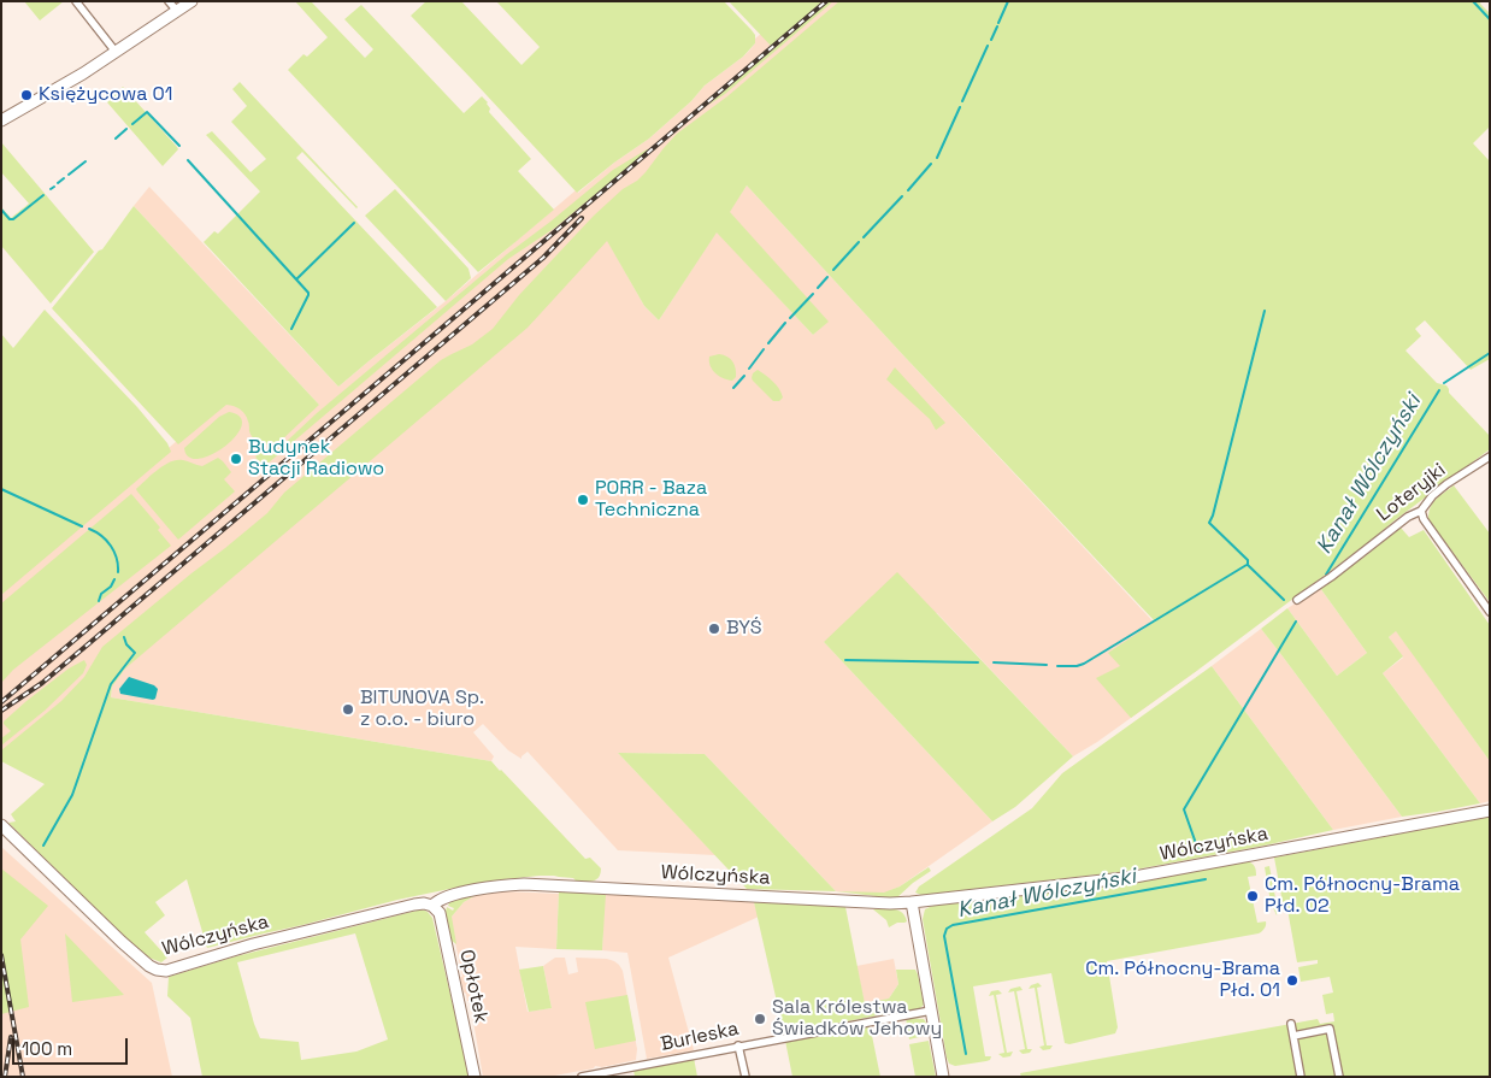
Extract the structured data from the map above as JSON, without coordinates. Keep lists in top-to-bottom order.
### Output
{
  "streets": {
    "street": [
      "Loteryjki",
      "Wólczyńska",
      "Opłotek",
      "Burleska"
    ]
  },
  "crossings": [
    ["Wólczyńska", "Opłotek"]
  ],
  "water": ["Kanał Wólczyński"],
  "places": [
    "Księżycowa 01",
    "Budynek Stacji Radiowo",
    "PORR - Baza Techniczna",
    "BYŚ",
    "BITUNOVA Sp. z o.o. - biuro",
    "Cm. Północny-Brama Płd. 02",
    "Cm. Północny-Brama Płd. 01",
    "Sala Królestwa Świadków Jehowy"
  ],
  "scale_bar": "100 m"
}
